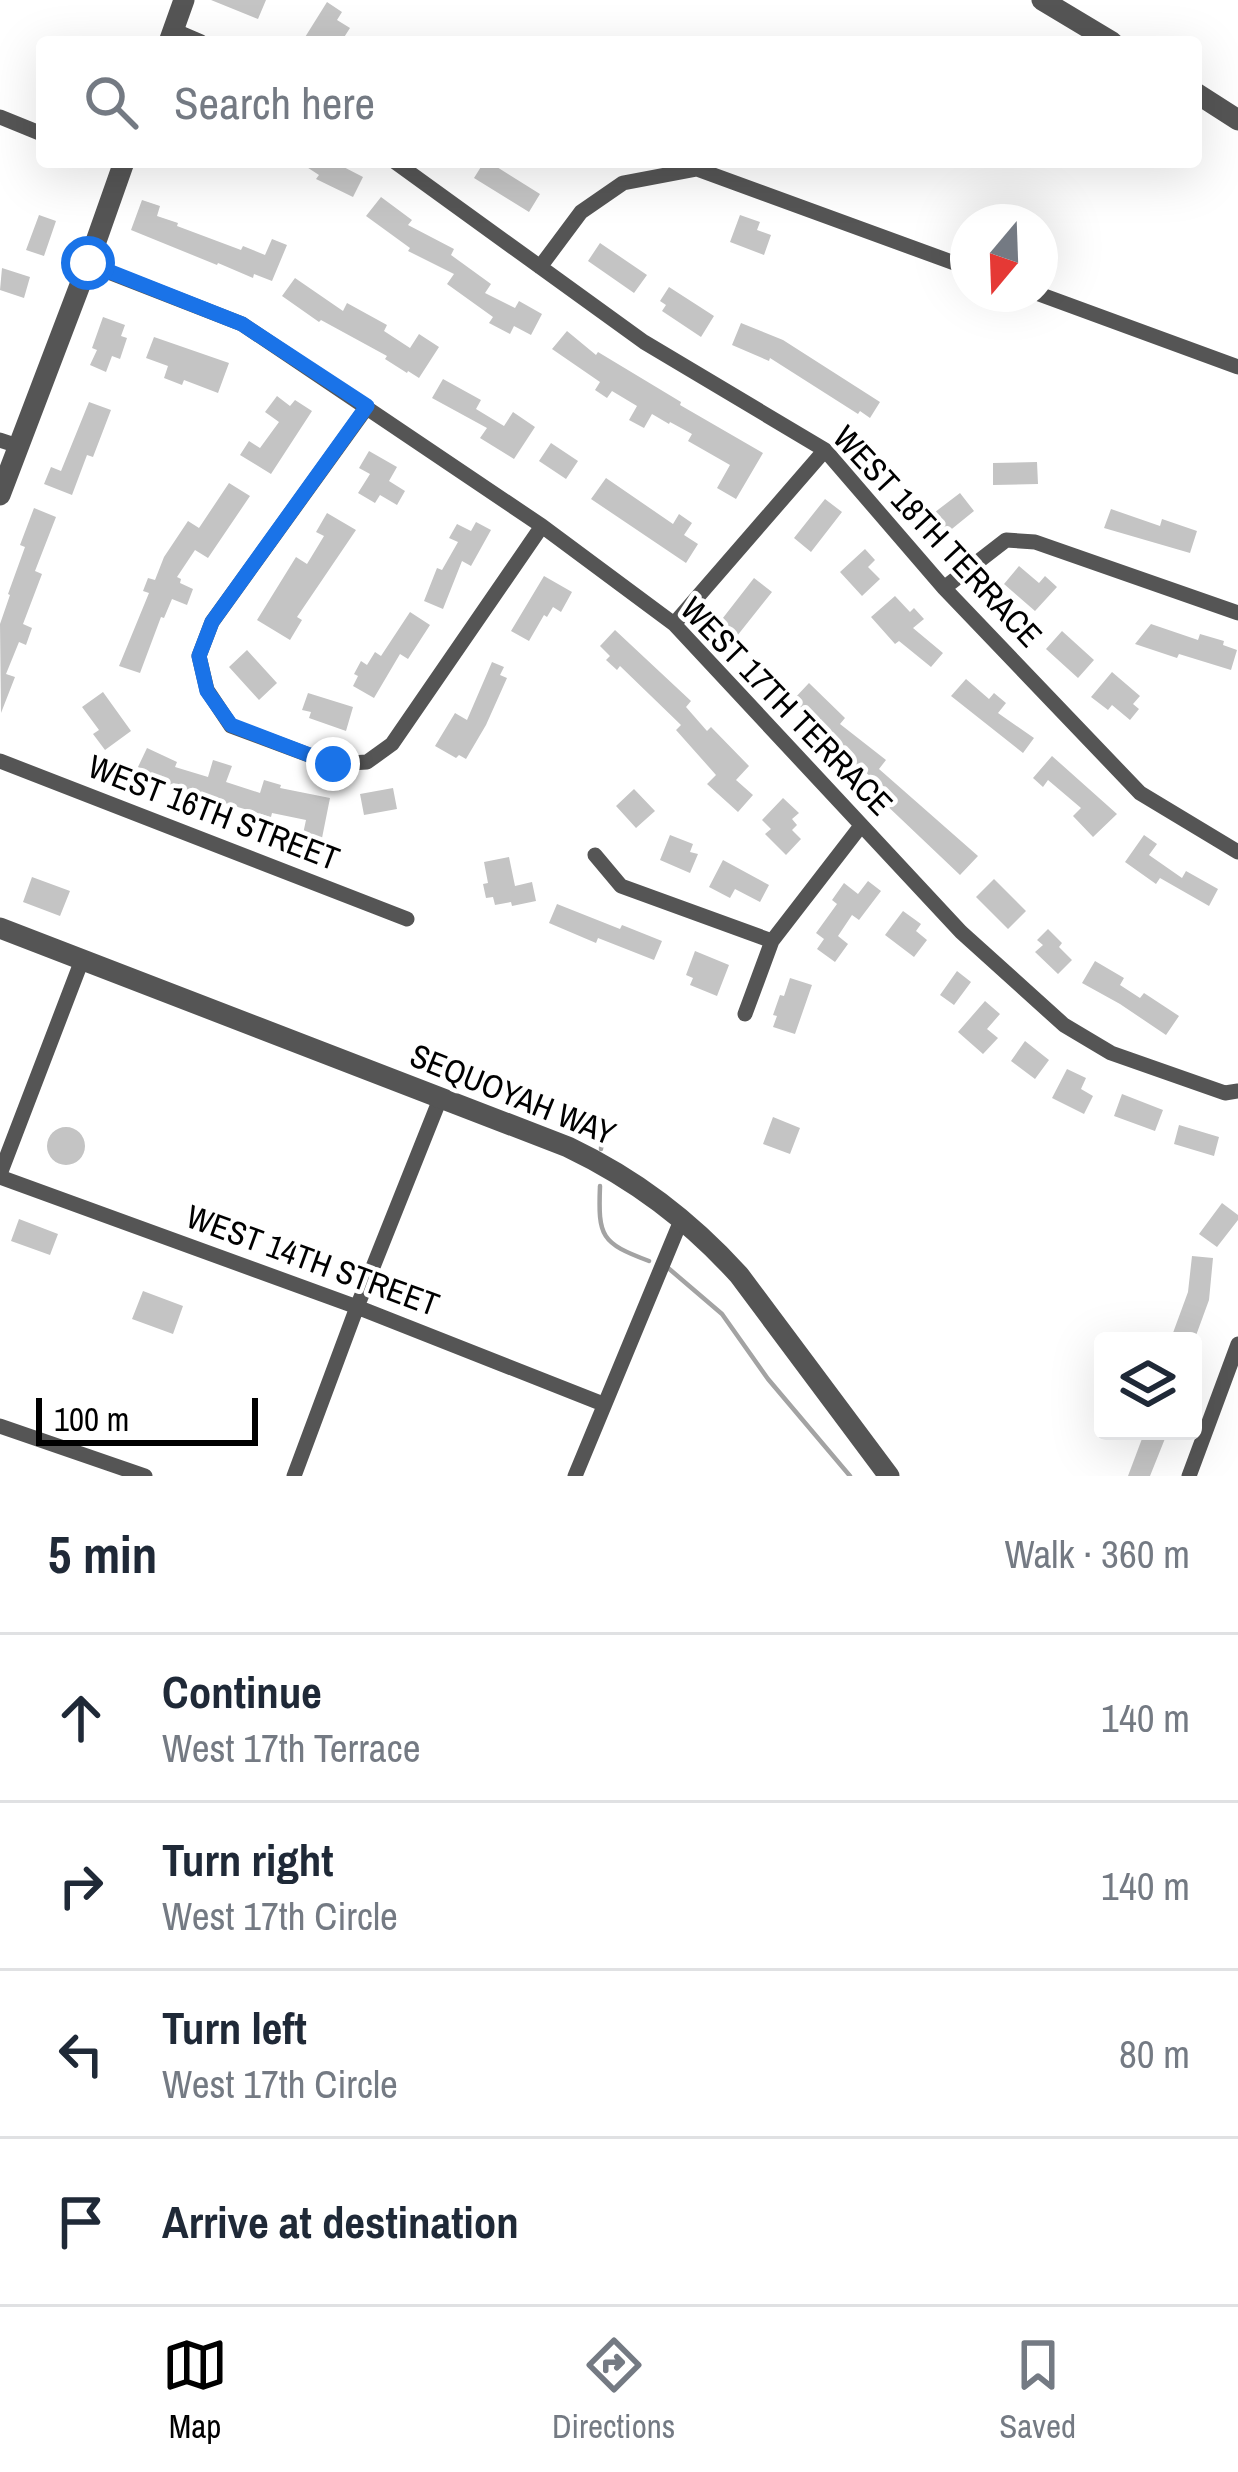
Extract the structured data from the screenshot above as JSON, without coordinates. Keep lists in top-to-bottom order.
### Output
{
  "streets": {
    "street": [
      "WEST 18TH TERRACE",
      "WEST 17TH TERRACE",
      "WEST 16TH STREET",
      "SEQUOYAH WAY",
      "WEST 14TH STREET"
    ]
  },
  "scale_bar": "100 m",
  "north": "bottom",
  "page": {
    "search": "Search here",
    "scale": "100 m",
    "heading": ["5 min", "Walk · 360 m"],
    "list": [
      ["Continue", "West 17th Terrace", "140 m"],
      ["Turn right", "West 17th Circle", "140 m"],
      ["Turn left", "West 17th Circle", "80 m"],
      "Arrive at destination"
    ],
    "nav": ["Map", "Directions", "Saved"]
  }
}
